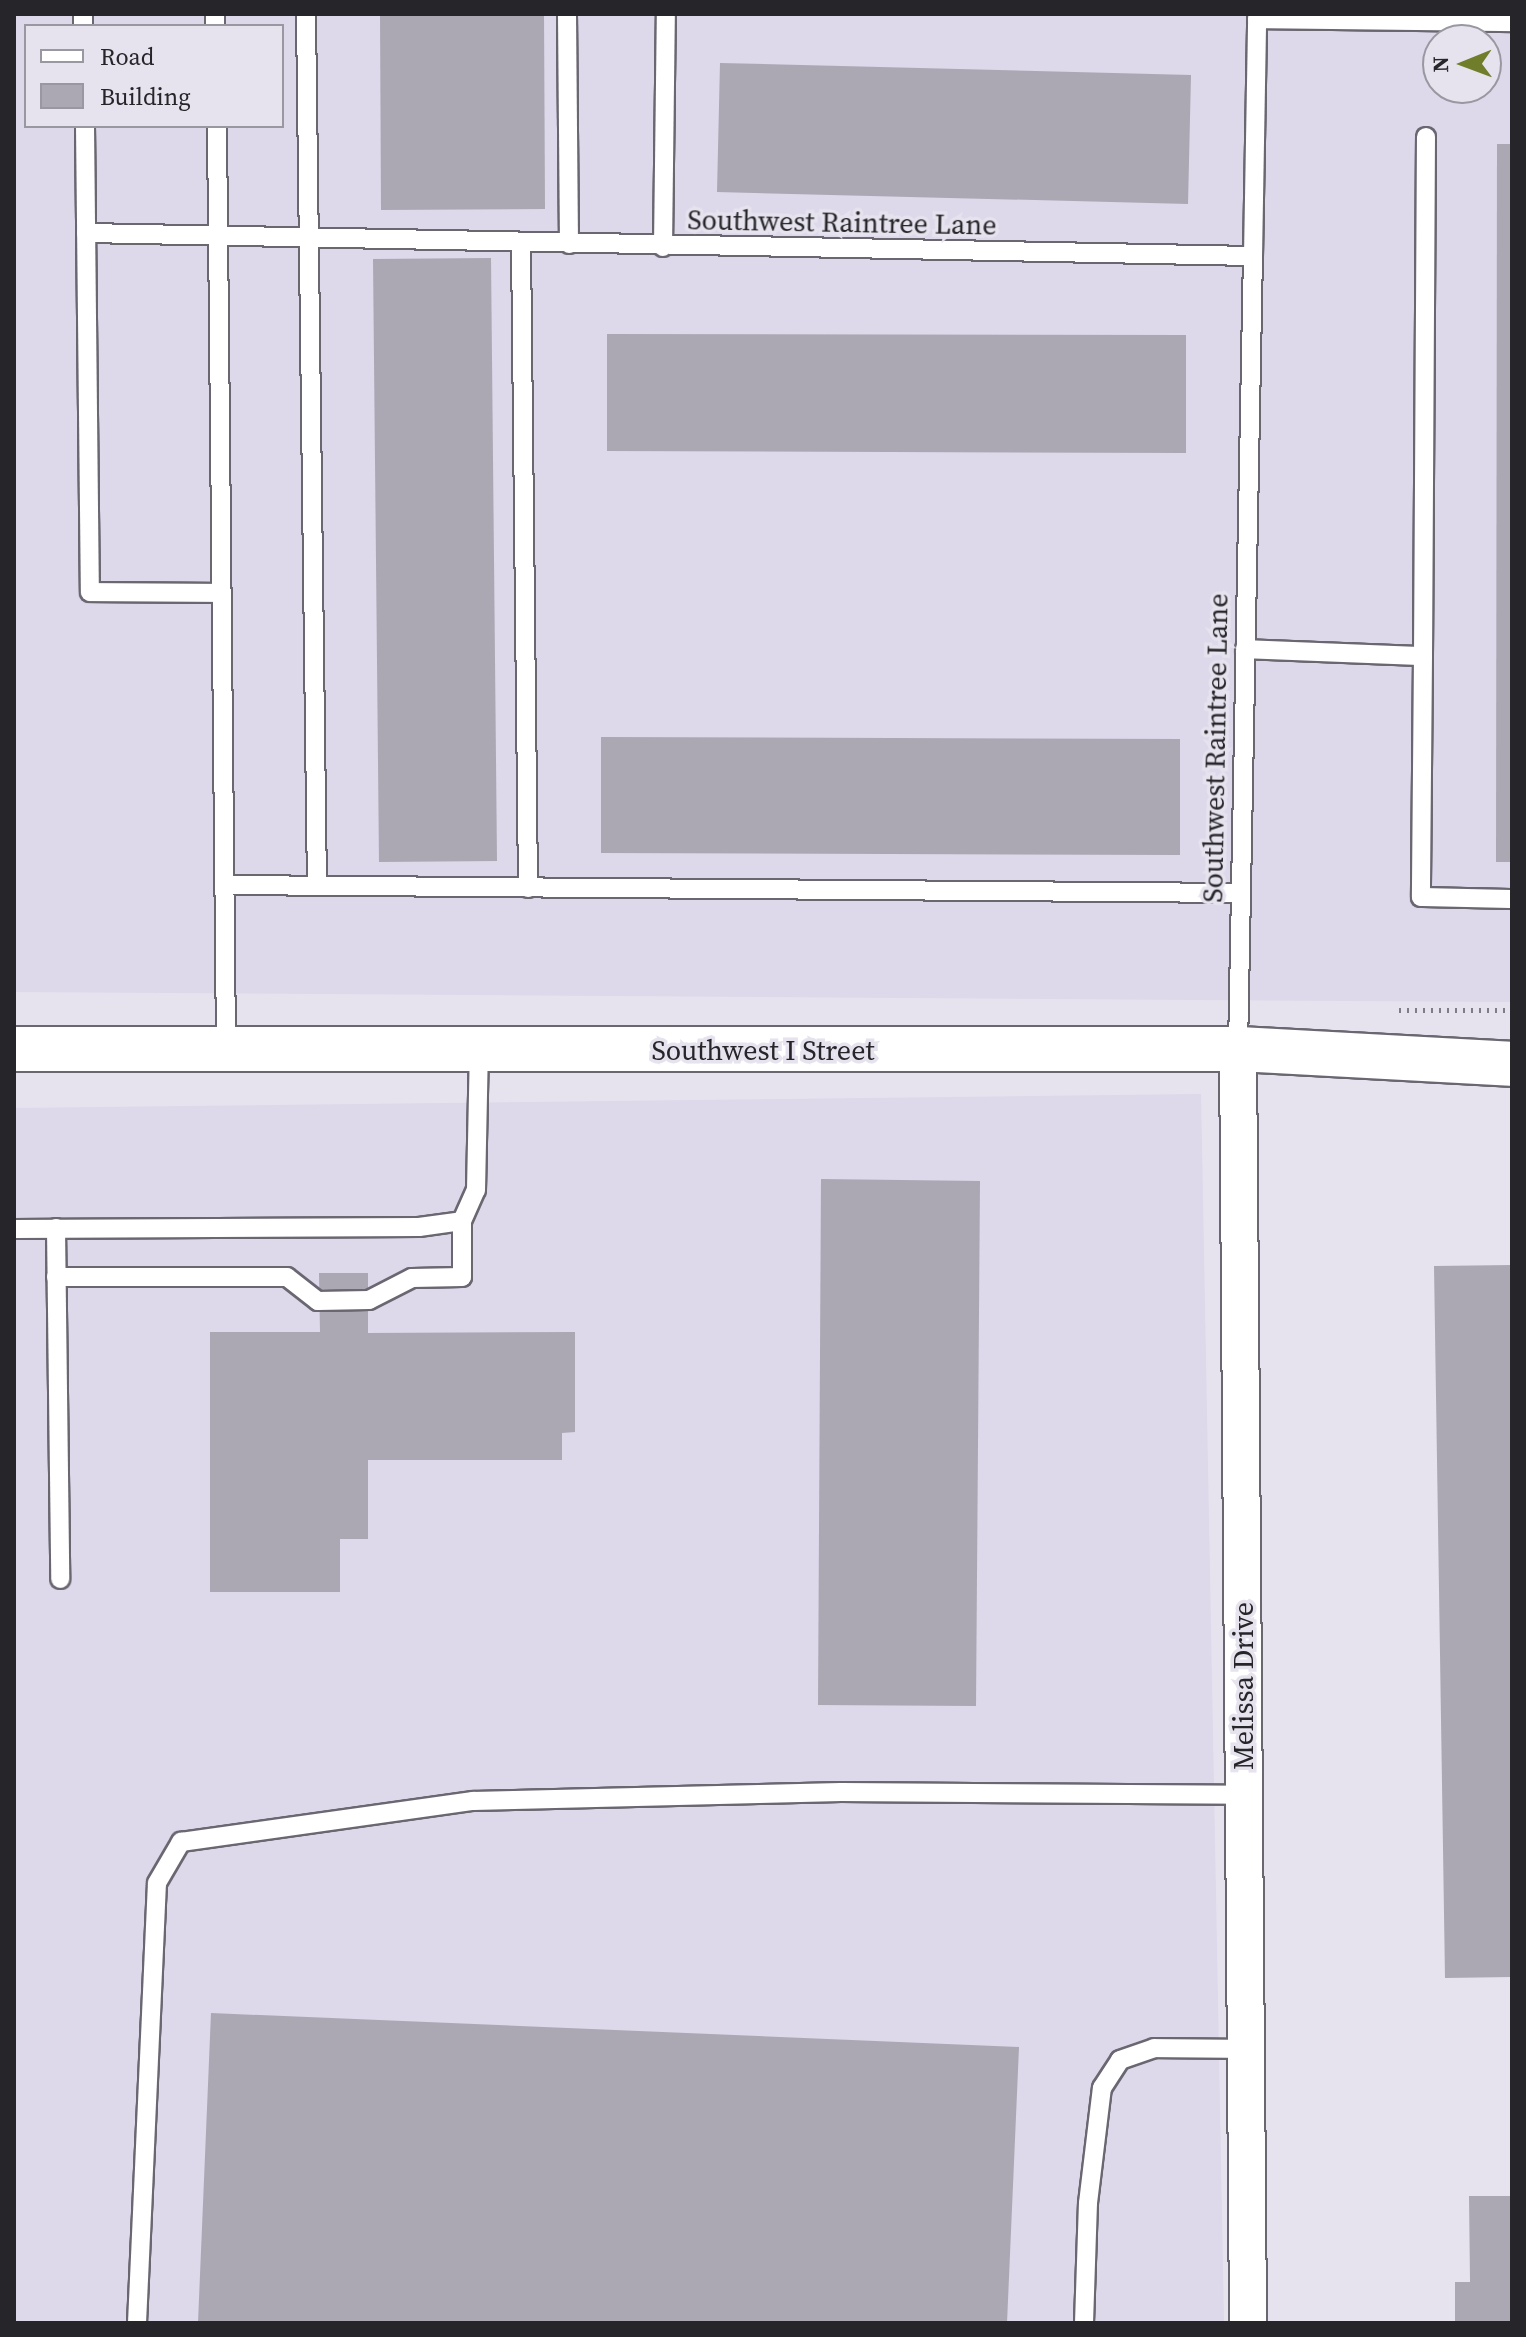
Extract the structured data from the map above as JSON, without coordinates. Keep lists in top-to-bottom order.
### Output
{
  "streets": {
    "main road": ["Southwest I Street"],
    "street": ["Melissa Drive"],
    "lane": ["Southwest Raintree Lane"]
  },
  "crossings": [
    ["Southwest Raintree Lane", "Southwest I Street"],
    ["Southwest Raintree Lane", "Melissa Drive"],
    ["Southwest I Street", "Melissa Drive"]
  ],
  "legend": ["Road", "Building"],
  "north": "left"
}
